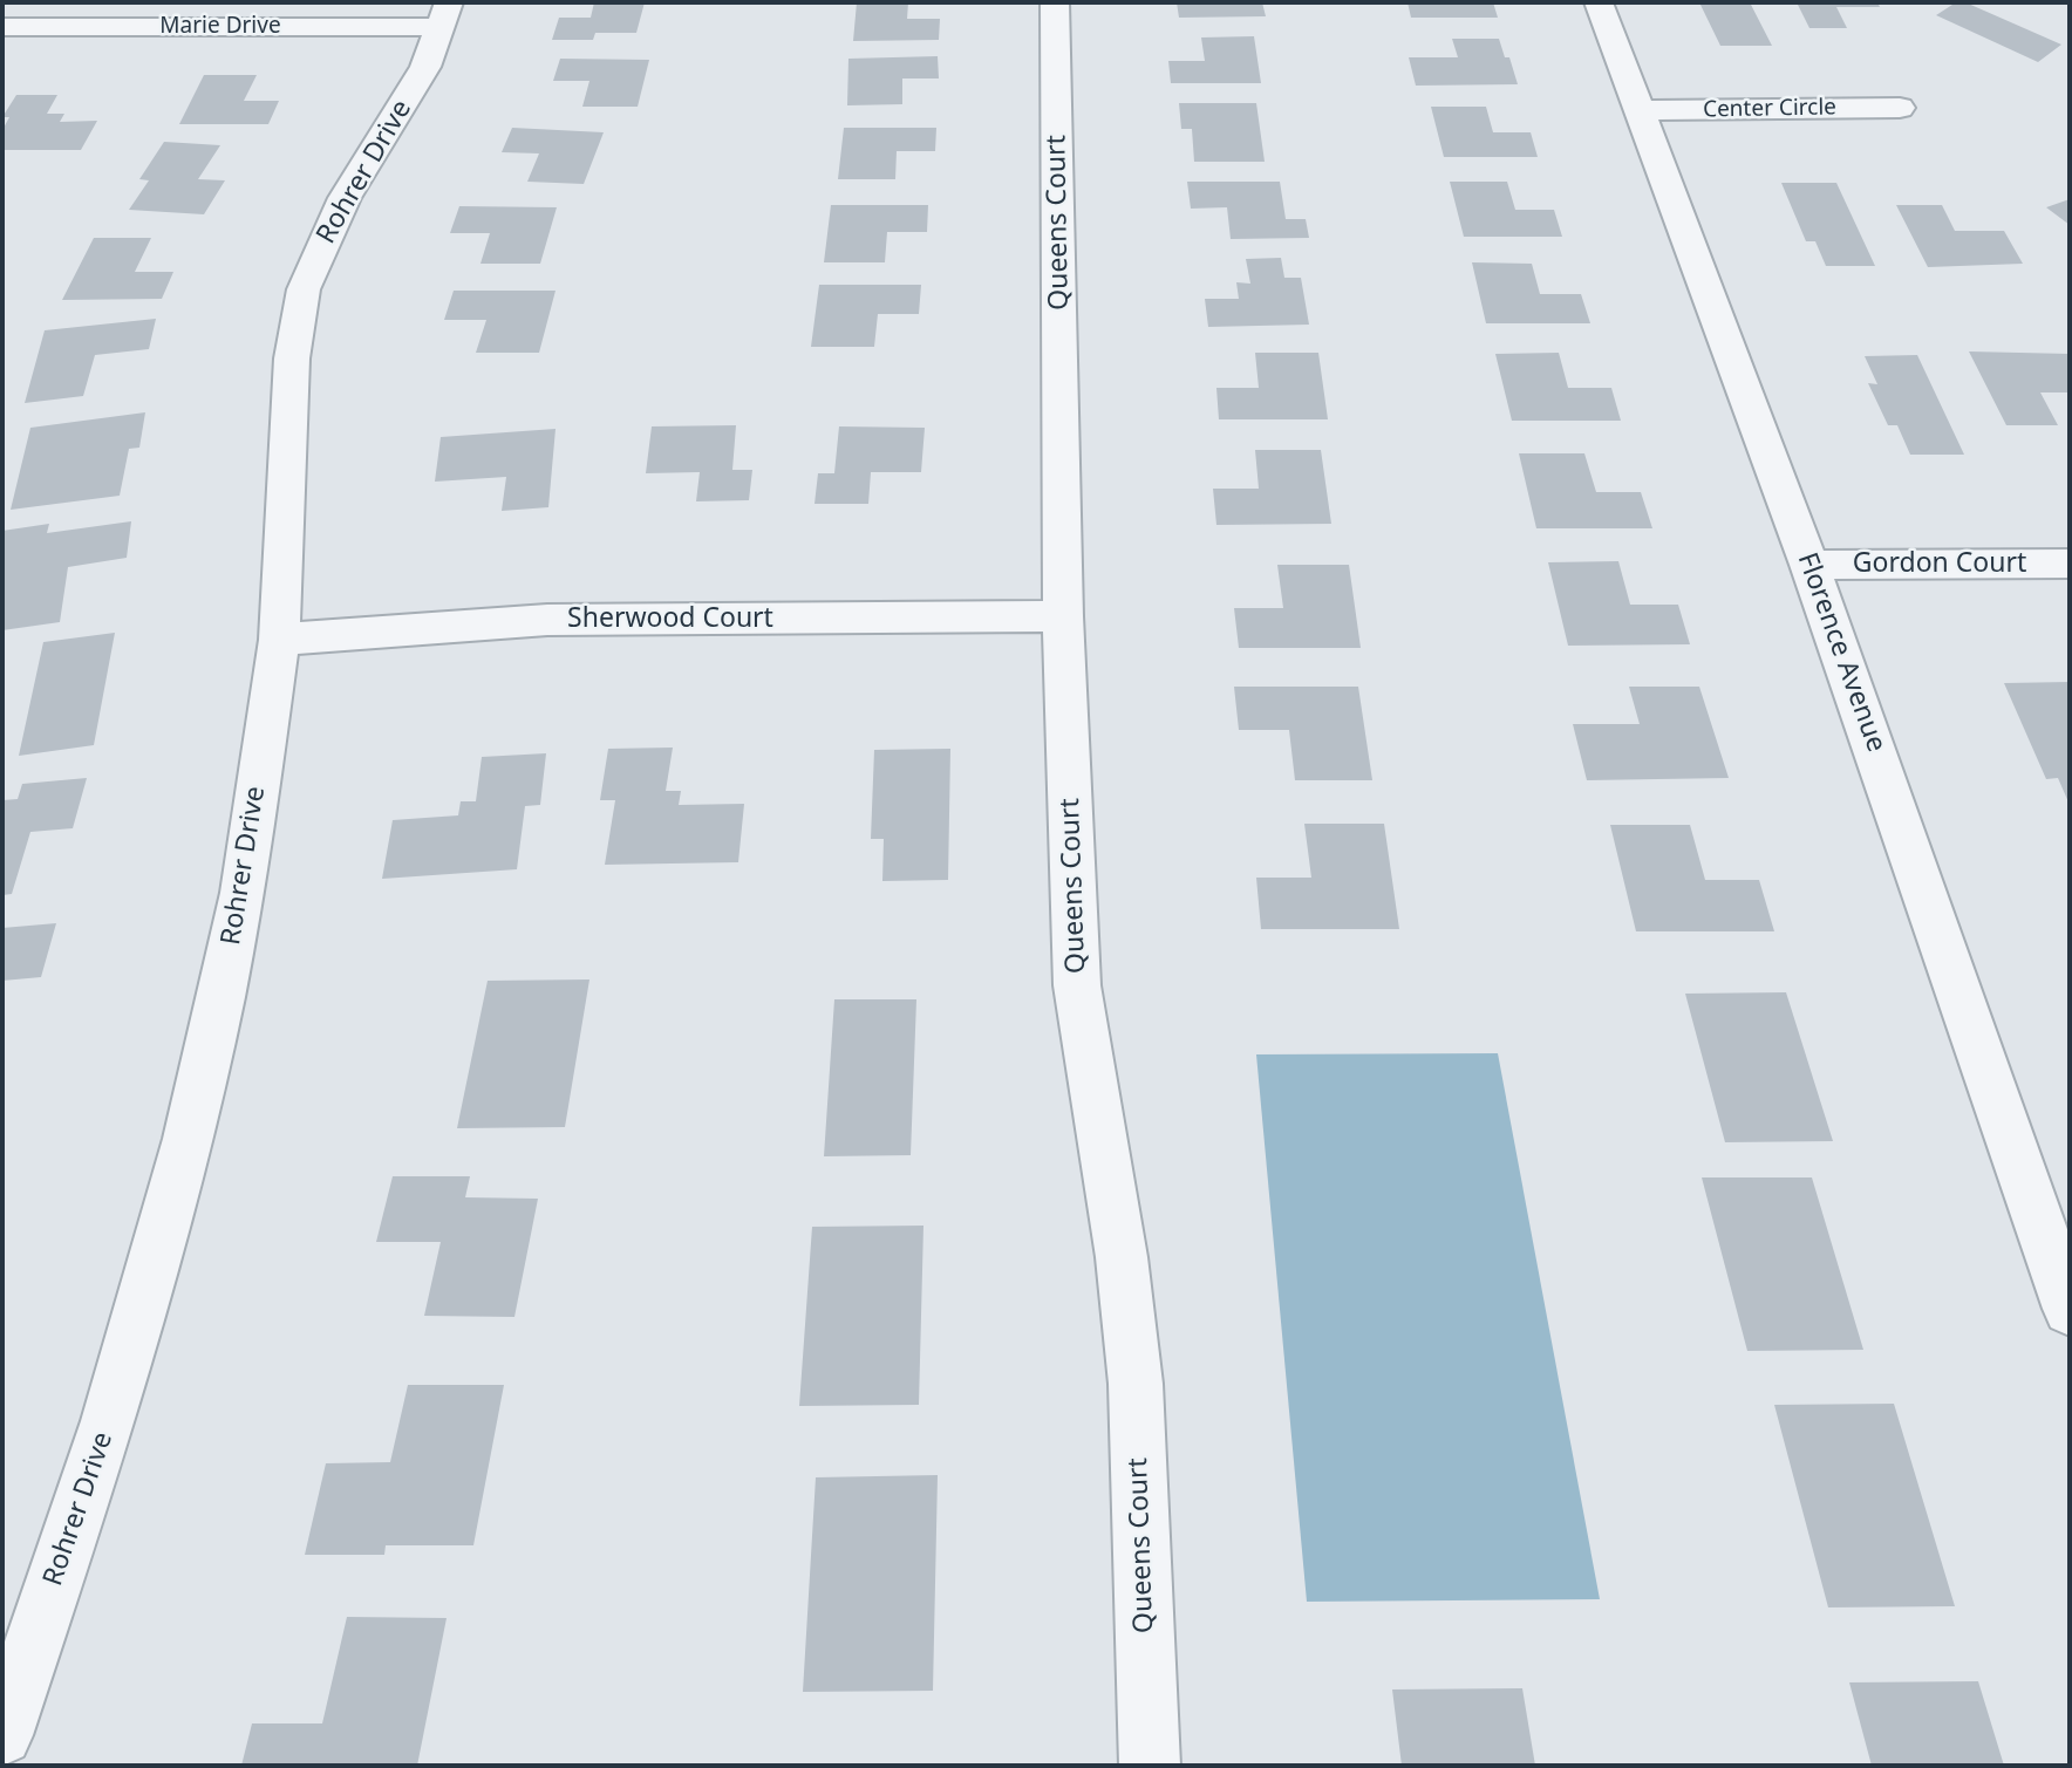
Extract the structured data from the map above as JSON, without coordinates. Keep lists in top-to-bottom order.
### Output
{
  "streets": {
    "street": [
      "Marie Drive",
      "Center Circle",
      "Rohrer Drive",
      "Queens Court",
      "Gordon Court",
      "Sherwood Court",
      "Florence Avenue"
    ]
  },
  "crossings": [
    ["Marie Drive", "Rohrer Drive"],
    ["Center Circle", "Florence Avenue"],
    ["Rohrer Drive", "Sherwood Court"],
    ["Queens Court", "Sherwood Court"],
    ["Gordon Court", "Florence Avenue"]
  ]
}
